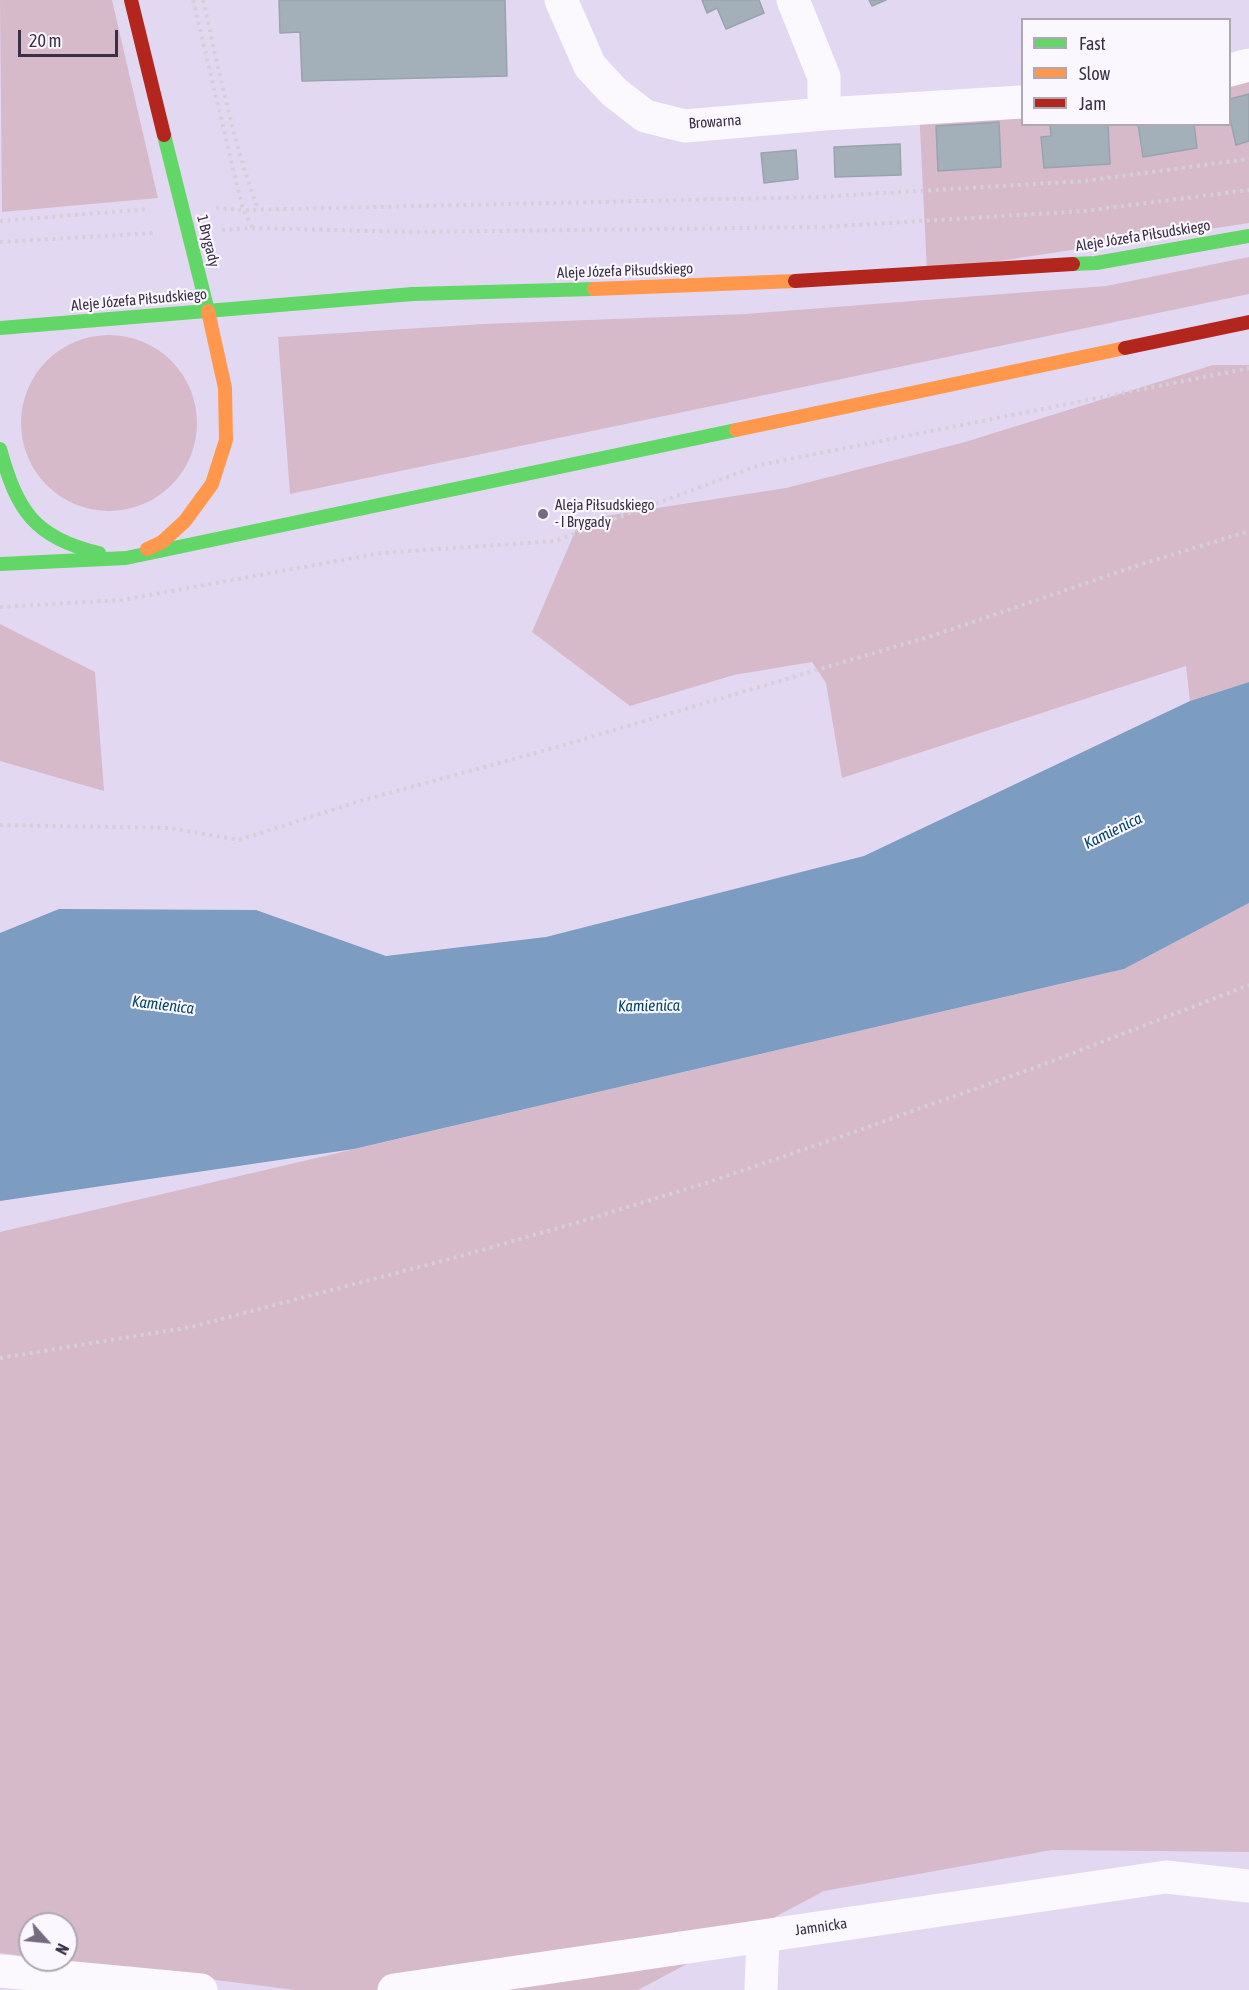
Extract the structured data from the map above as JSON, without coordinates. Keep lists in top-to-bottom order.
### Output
{
  "streets": {
    "main road": ["Aleje Józefa Piłsudskiego", "1 Brygady"],
    "street": ["Browarna", "Jamnicka"]
  },
  "crossings": [
    ["Aleje Józefa Piłsudskiego", "1 Brygady"]
  ],
  "water": ["Kamienica"],
  "places": ["Aleja Piłsudskiego - I Brygady"],
  "legend": ["Fast", "Slow", "Jam"],
  "scale_bar": "20 m",
  "north": "bottom right"
}
